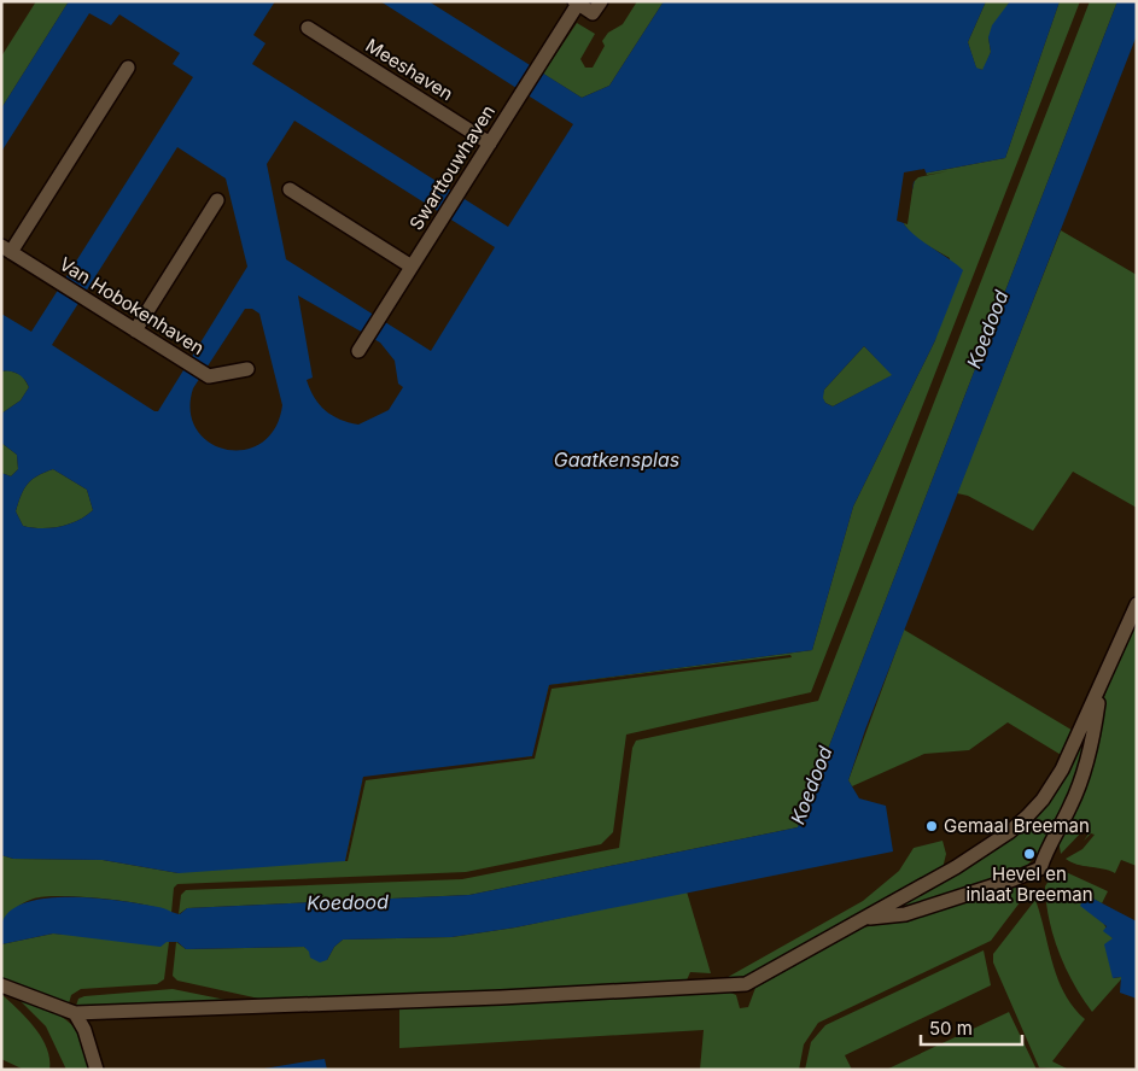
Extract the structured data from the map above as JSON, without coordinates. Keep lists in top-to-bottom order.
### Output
{
  "streets": {
    "street": ["Meeshaven", "Swarttouwhaven", "Van Hobokenhaven"]
  },
  "crossings": [
    ["Meeshaven", "Swarttouwhaven"]
  ],
  "water": ["Koedood", "Gaatkensplas"],
  "places": ["Gemaal Breeman", "Hevel en inlaat Breeman"],
  "scale_bar": "50 m"
}
